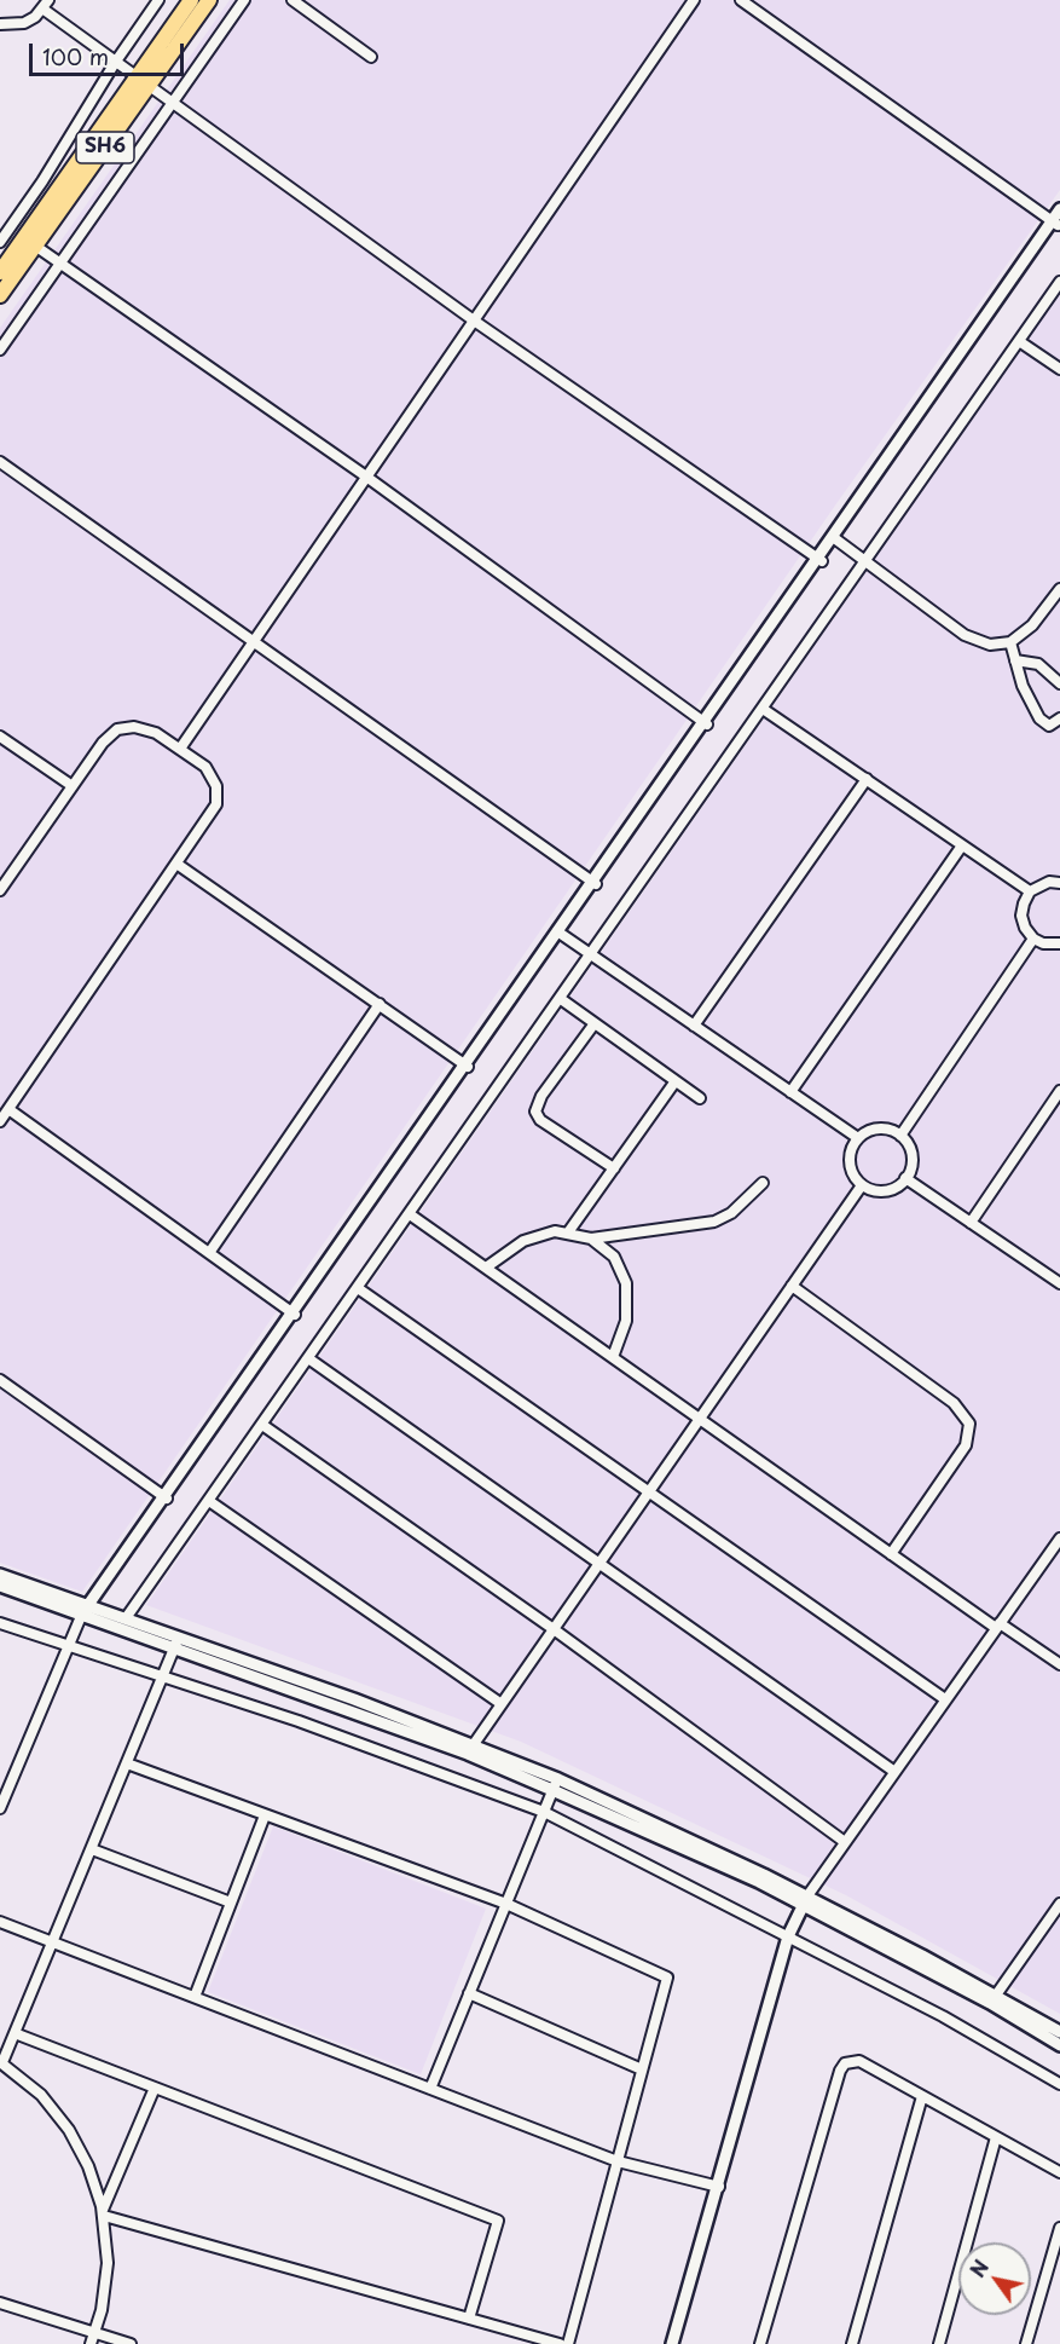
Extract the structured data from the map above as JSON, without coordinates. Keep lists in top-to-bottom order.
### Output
{
  "streets": {
    "main road": ["SH6"]
  },
  "scale_bar": "100 m",
  "north": "top left"
}
